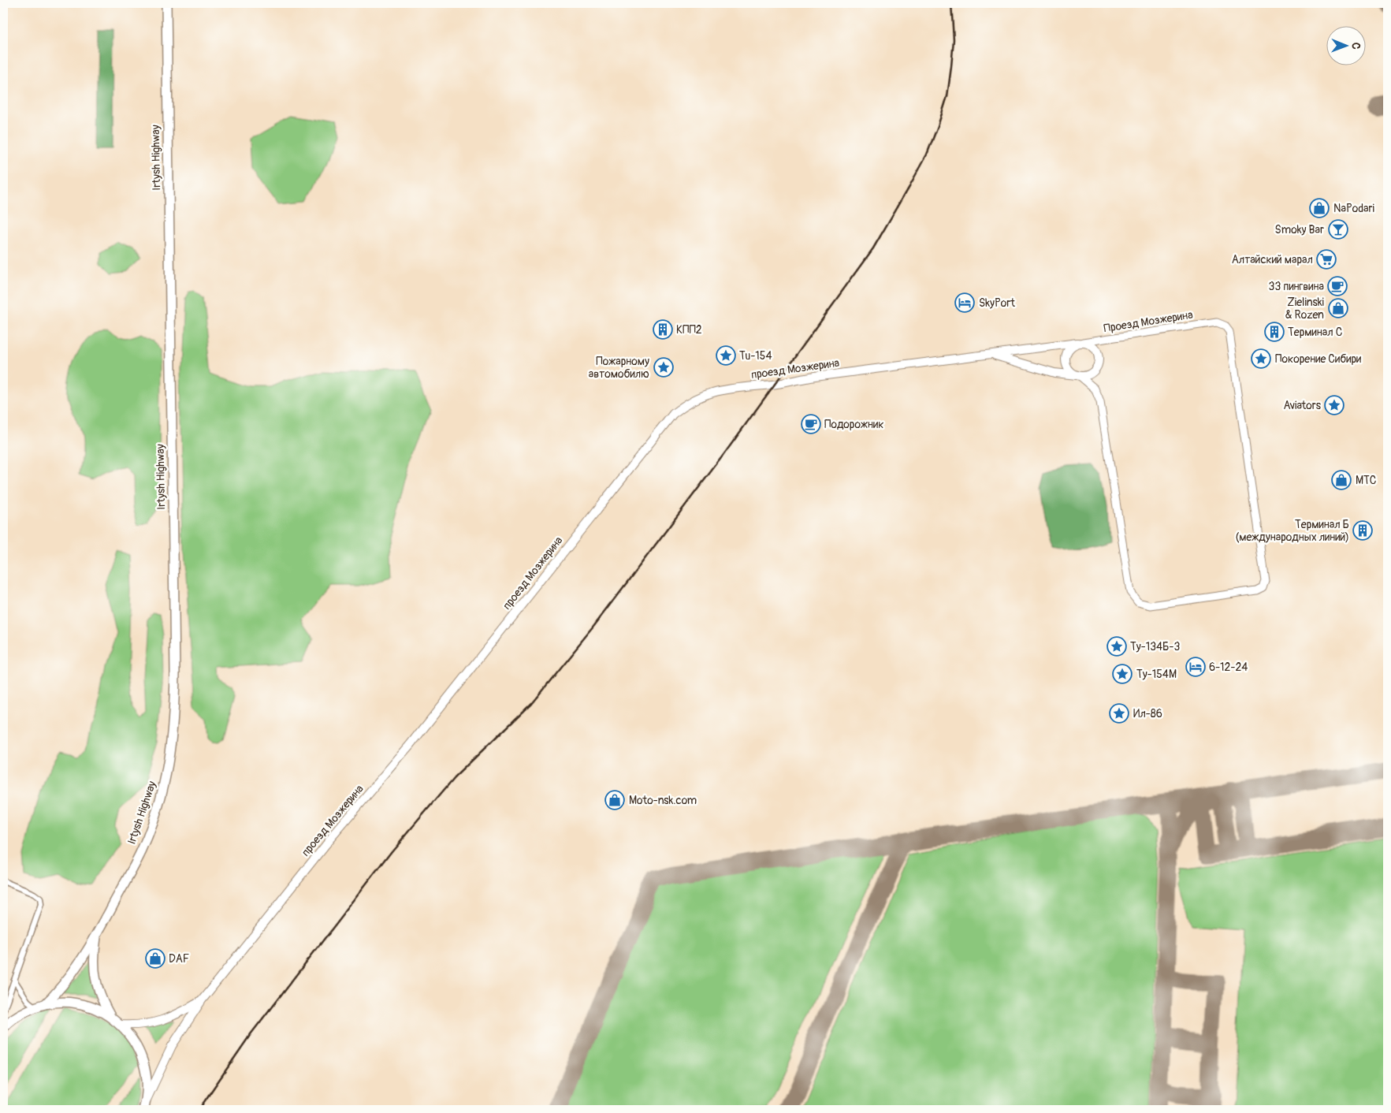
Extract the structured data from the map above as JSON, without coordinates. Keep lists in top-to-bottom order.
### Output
{
  "streets": {
    "highway": ["Irtysh Highway"],
    "main road": ["проезд Мозжерина"],
    "street": ["Проезд Мозжерина"]
  },
  "crossings": [
    ["Проезд Мозжерина", "проезд Мозжерина"]
  ],
  "places": {
    "shop": [
      "NaPodari",
      "Zielinski & Rozen",
      "МТС",
      "Moto-nsk.com",
      "DAF"
    ],
    "bar": ["Smoky Bar"],
    "supermarket": ["Алтайский марал"],
    "cafe": ["33 пингвина", "Подорожник"],
    "hotel": ["SkyPort", "6-12-24"],
    "building": ["КПП2", "Терминал С", "Терминал Б (международных линий)"],
    "place": [
      "Tu-154",
      "Покорение Сибири",
      "Пожарному автомобилю",
      "Aviators",
      "Ту-134Б-3",
      "Ту-154М",
      "Ил-86"
    ]
  },
  "north": "right"
}
